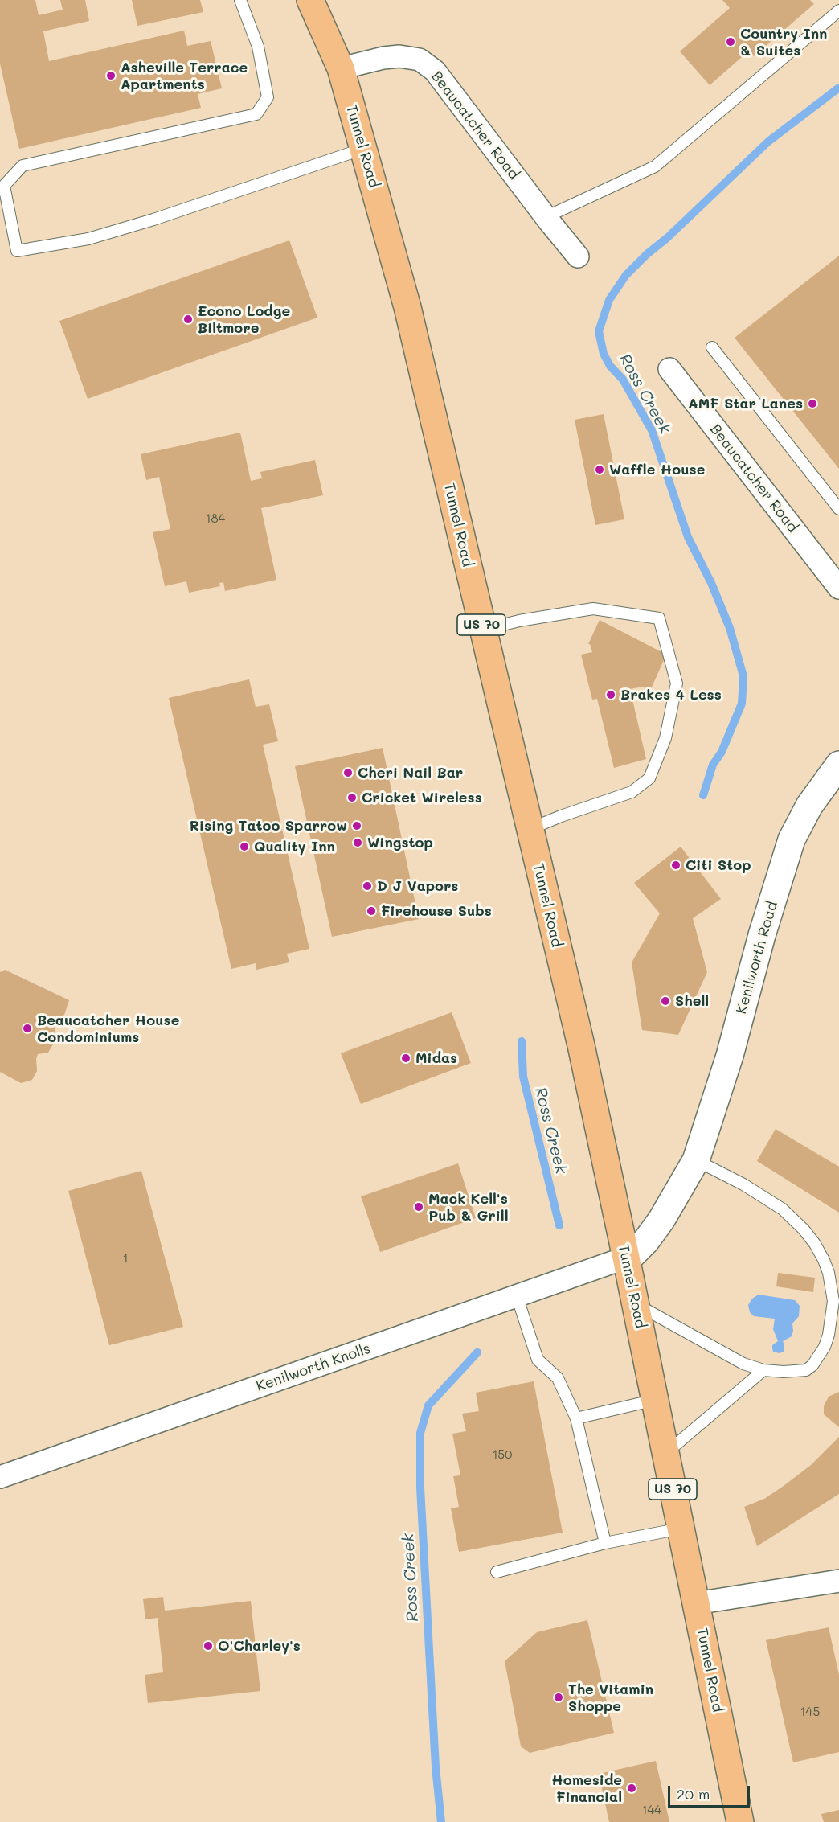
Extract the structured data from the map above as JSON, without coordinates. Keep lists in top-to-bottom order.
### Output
{
  "streets": {
    "main road": ["Tunnel Road", "US 70"],
    "street": ["Beaucatcher Road", "Kenilworth Road", "Kenilworth Knolls"]
  },
  "crossings": [
    ["Beaucatcher Road", "Tunnel Road"],
    ["Tunnel Road", "Kenilworth Road"],
    ["Tunnel Road", "Kenilworth Knolls"],
    ["Kenilworth Road", "Kenilworth Knolls"]
  ],
  "water": ["Ross Creek"],
  "places": [
    "Country Inn & Suites",
    "Asheville Terrace Apartments",
    "Econo Lodge Biltmore",
    "AMF Star Lanes",
    "Waffle House",
    "Brakes 4 Less",
    "Cheri Nail Bar",
    "Cricket Wireless",
    "Rising Tatoo Sparrow",
    "Wingstop",
    "Quality Inn",
    "Citi Stop",
    "D J Vapors",
    "Firehouse Subs",
    "Shell",
    "Beaucatcher House Condominiums",
    "Midas",
    "Mack Kell's Pub & Grill",
    "O'Charley's",
    "The Vitamin Shoppe",
    "Homeside Financial"
  ],
  "house_numbers": [
    "184",
    "1",
    "150",
    "145",
    "144"
  ],
  "scale_bar": "20 m"
}
